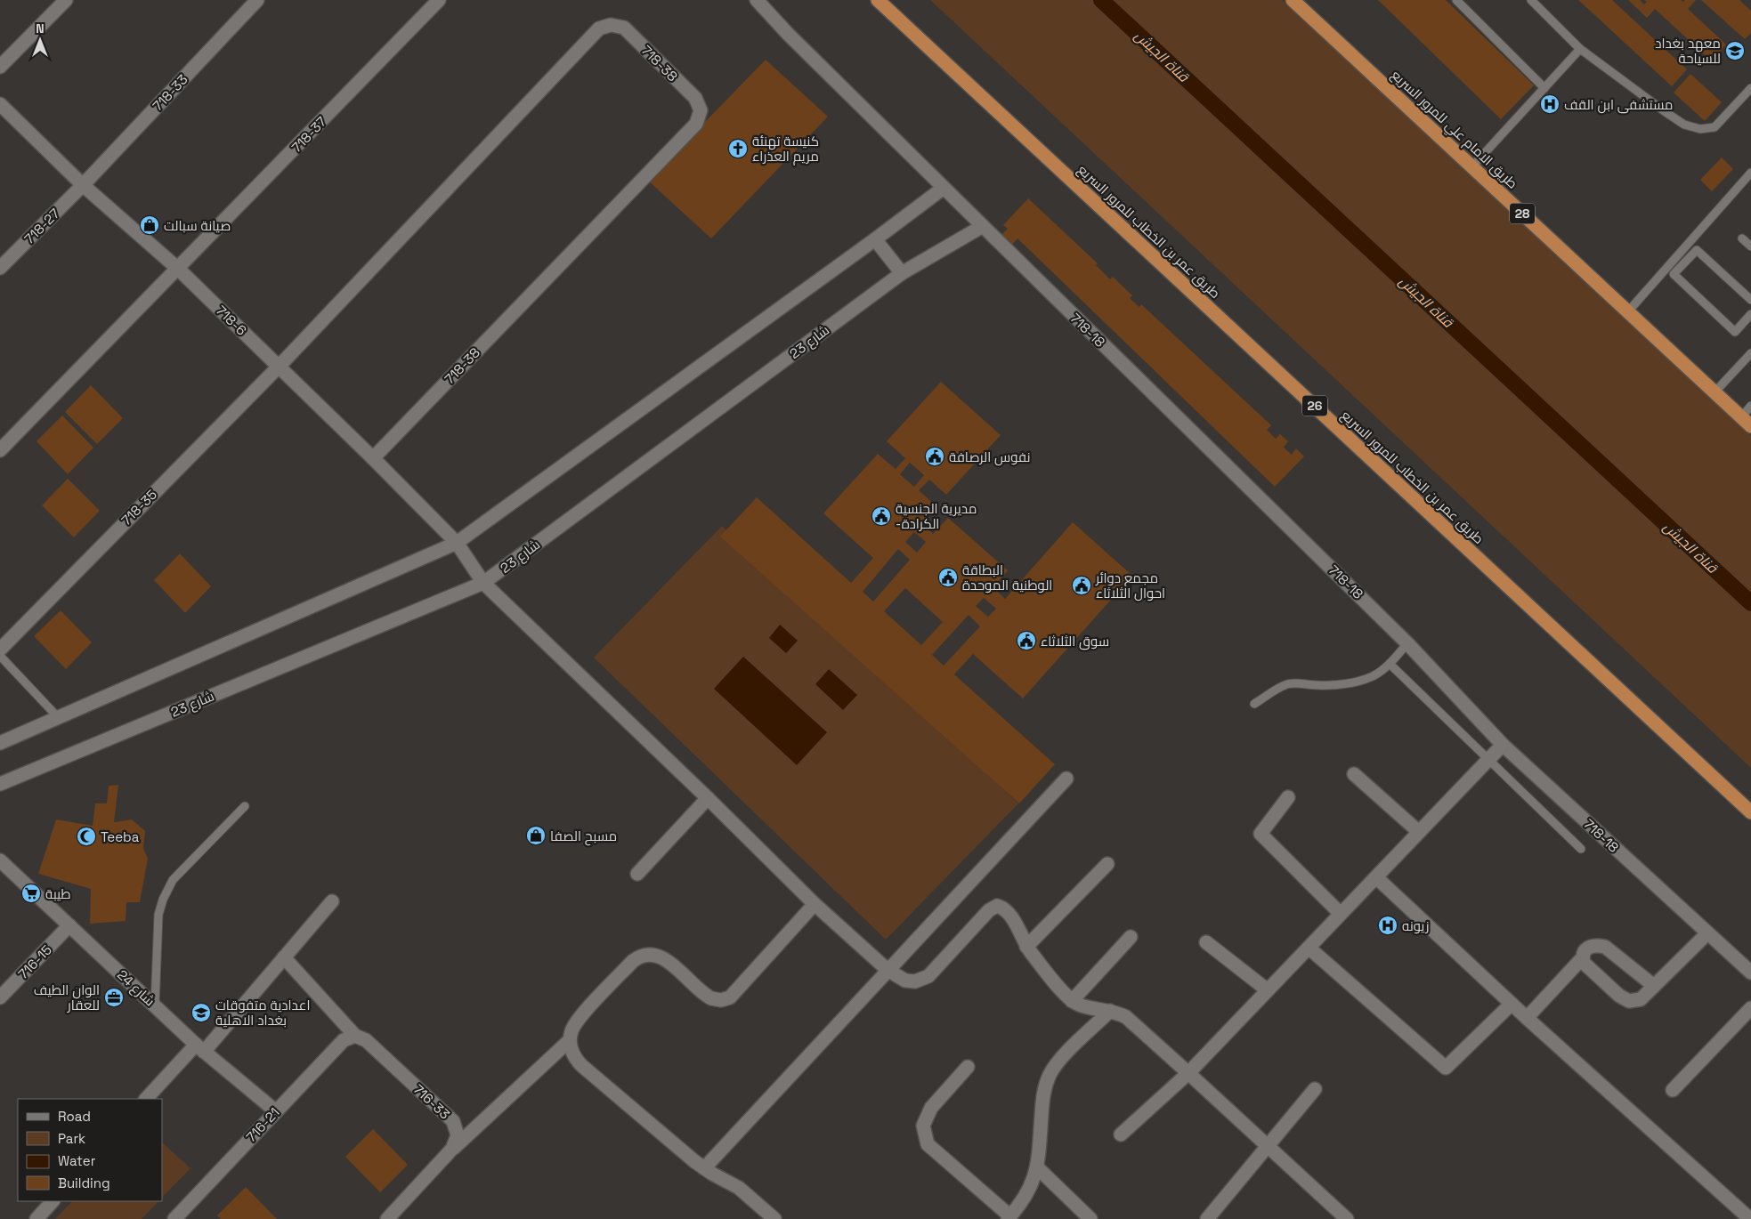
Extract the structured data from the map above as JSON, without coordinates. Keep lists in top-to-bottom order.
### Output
{
  "streets": {
    "highway": [
      "طريق الامام علي للمرور السريع",
      "28",
      "طريق عمر بن الخطاب للمرور السريع",
      "26"
    ],
    "street": [
      "718-38",
      "718-33",
      "718-37",
      "718-27",
      "718-6",
      "718-18",
      "شارع 23",
      "718-35",
      "716-15",
      "شارع 24",
      "716-33",
      "716-21"
    ]
  },
  "crossings": [
    ["718-38", "718-6"],
    ["718-38", "718-35"],
    ["718-33", "718-27"],
    ["718-33", "718-6"],
    ["718-37", "718-6"],
    ["718-27", "718-6"],
    ["718-6", "شارع 23"],
    ["718-6", "718-35"],
    ["718-18", "شارع 23"],
    ["716-15", "شارع 24"],
    ["شارع 24", "716-21"],
    ["716-33", "716-21"]
  ],
  "water": ["قناة الجيش"],
  "places": {
    "school or university": ["معهد بغداد للسياحة", "اعدادية متفوقات بغداد الاهلية"],
    "hospital": ["مستشفى ابن القف", "زيونه"],
    "church": ["كنيسة تهنئة مريم العذراء"],
    "shop": ["صيانة سبالت", "مسبح الصفا"],
    "public building": [
      "نفوس الرصافة",
      "مديرية الجنسية -الكرادة",
      "البطاقة الوطنية الموحدة",
      "مجمع دوائر احوال الثلاثاء",
      "سوق الثلاثاء"
    ],
    "mosque": ["Teeba"],
    "supermarket": ["طيبة"],
    "office": ["الوان الطيف للعقار"]
  },
  "legend": [
    "Road",
    "Park",
    "Water",
    "Building"
  ],
  "north": "top"
}
